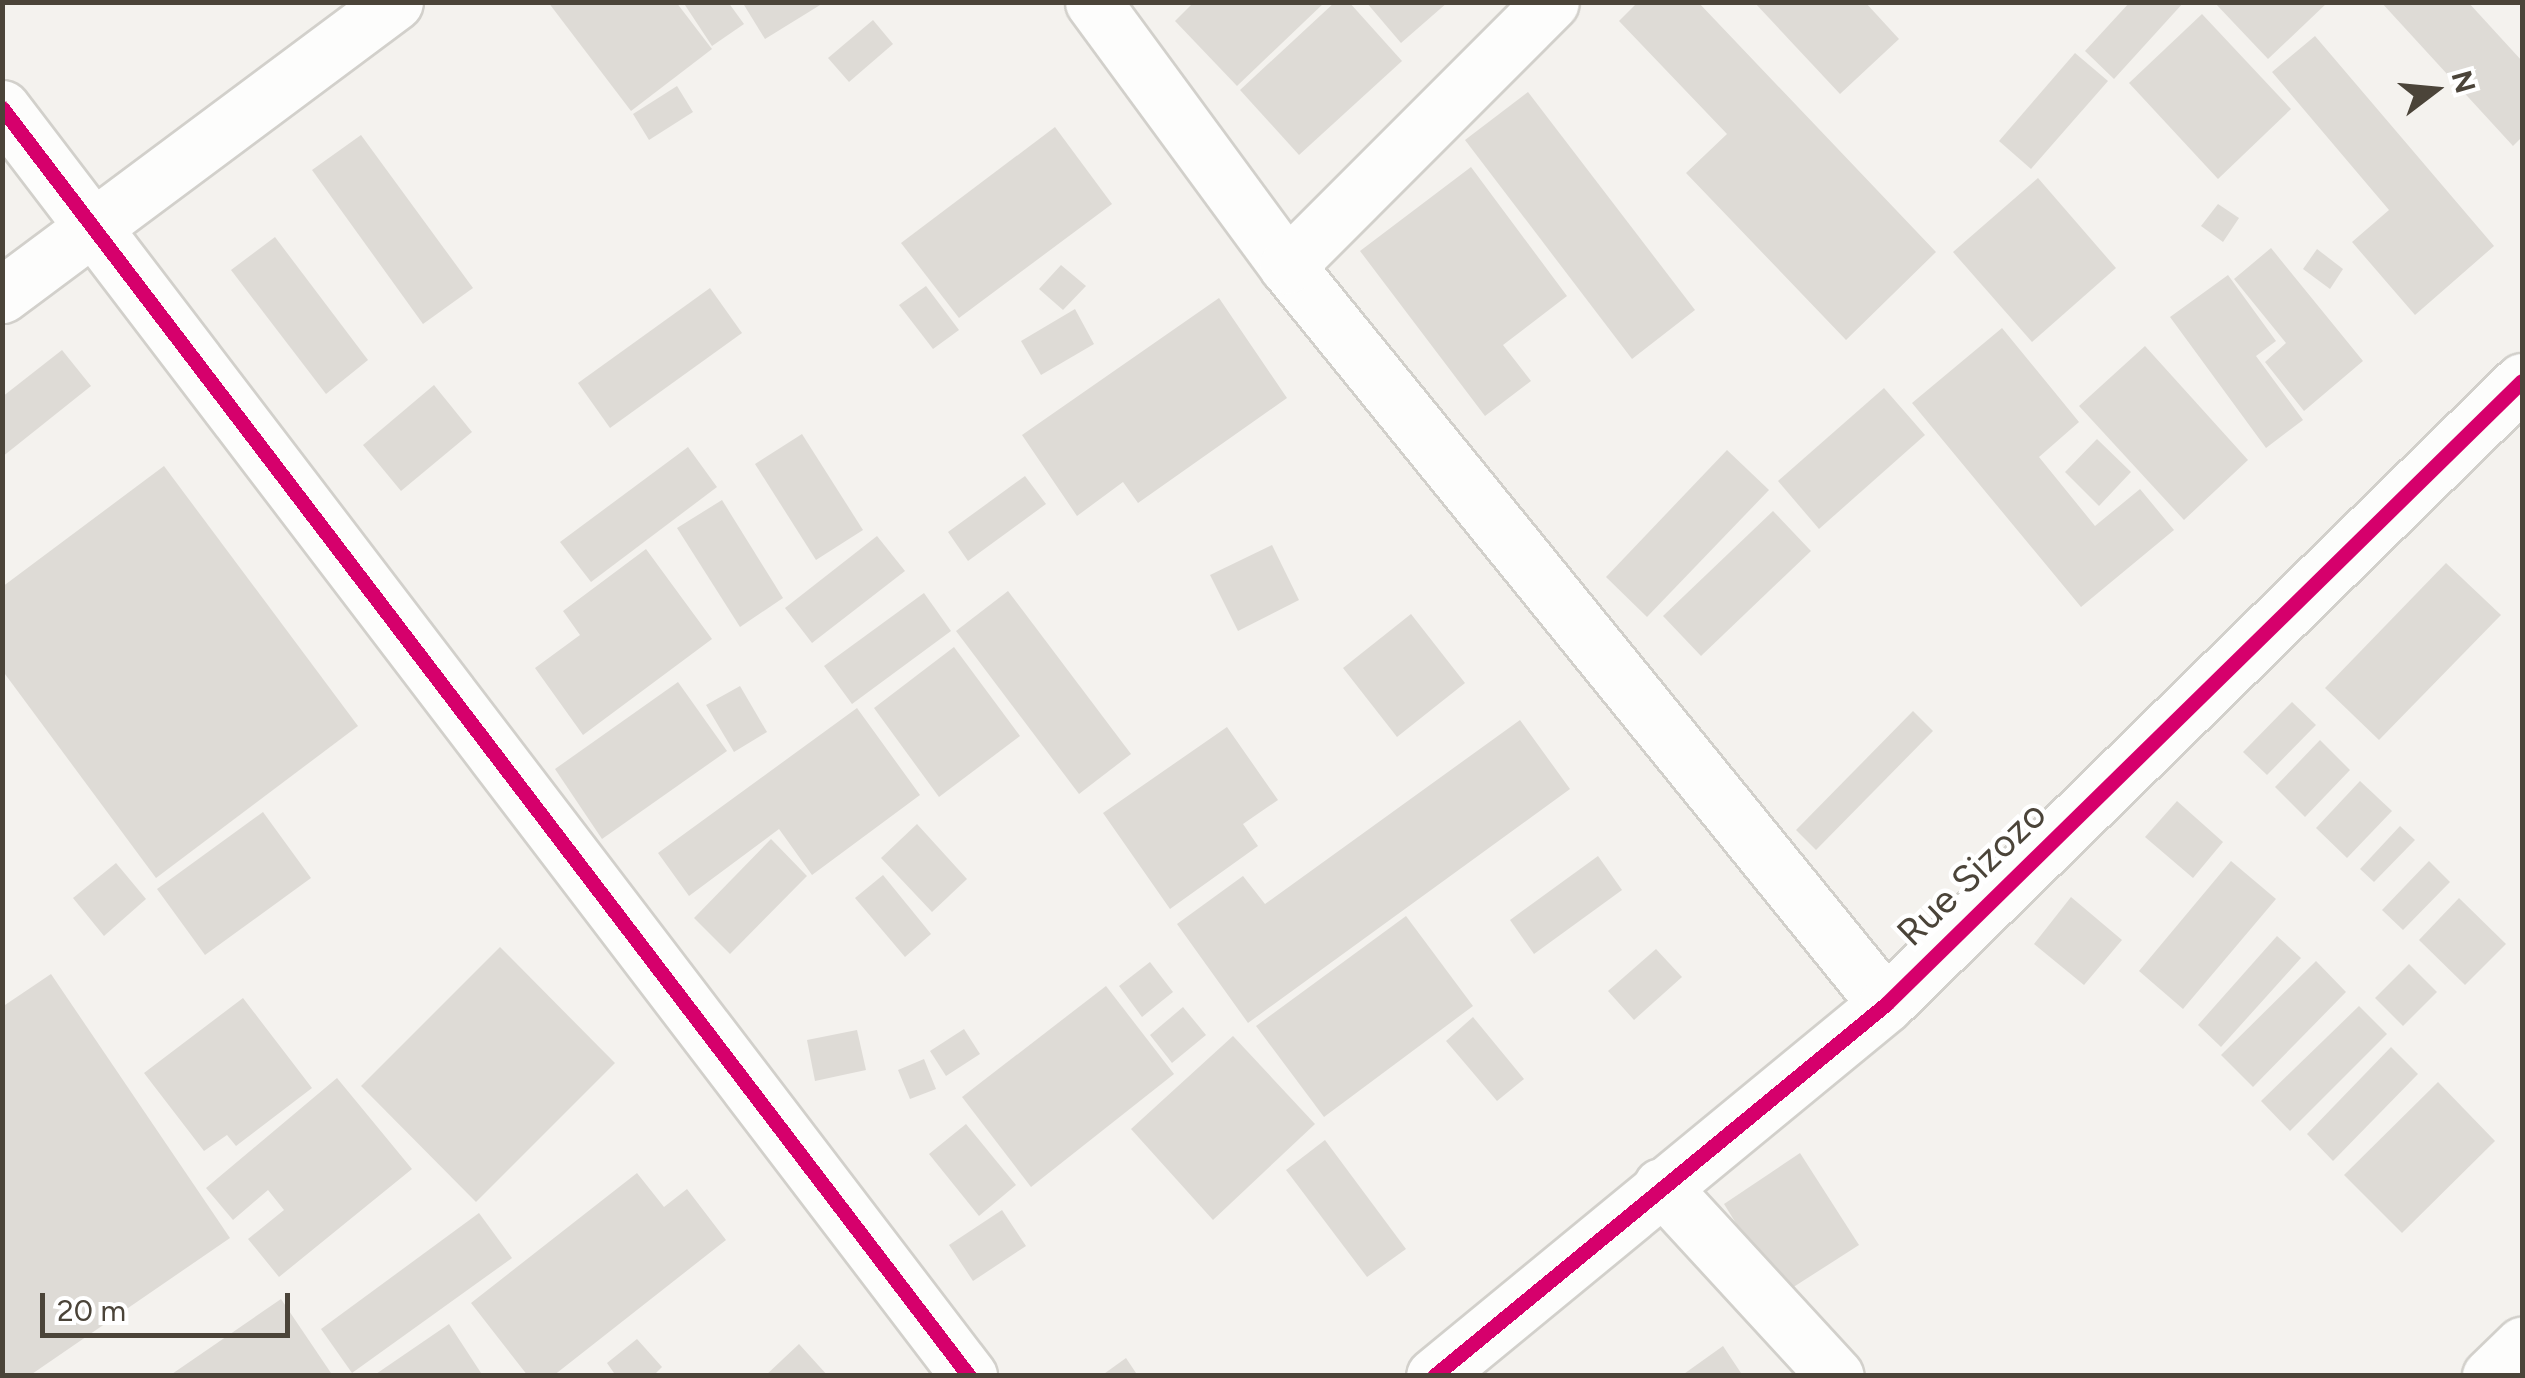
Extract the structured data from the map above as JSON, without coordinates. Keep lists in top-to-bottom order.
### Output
{
  "streets": {
    "street": ["Rue Sizozo"]
  },
  "scale_bar": "20 m",
  "north": "right"
}
